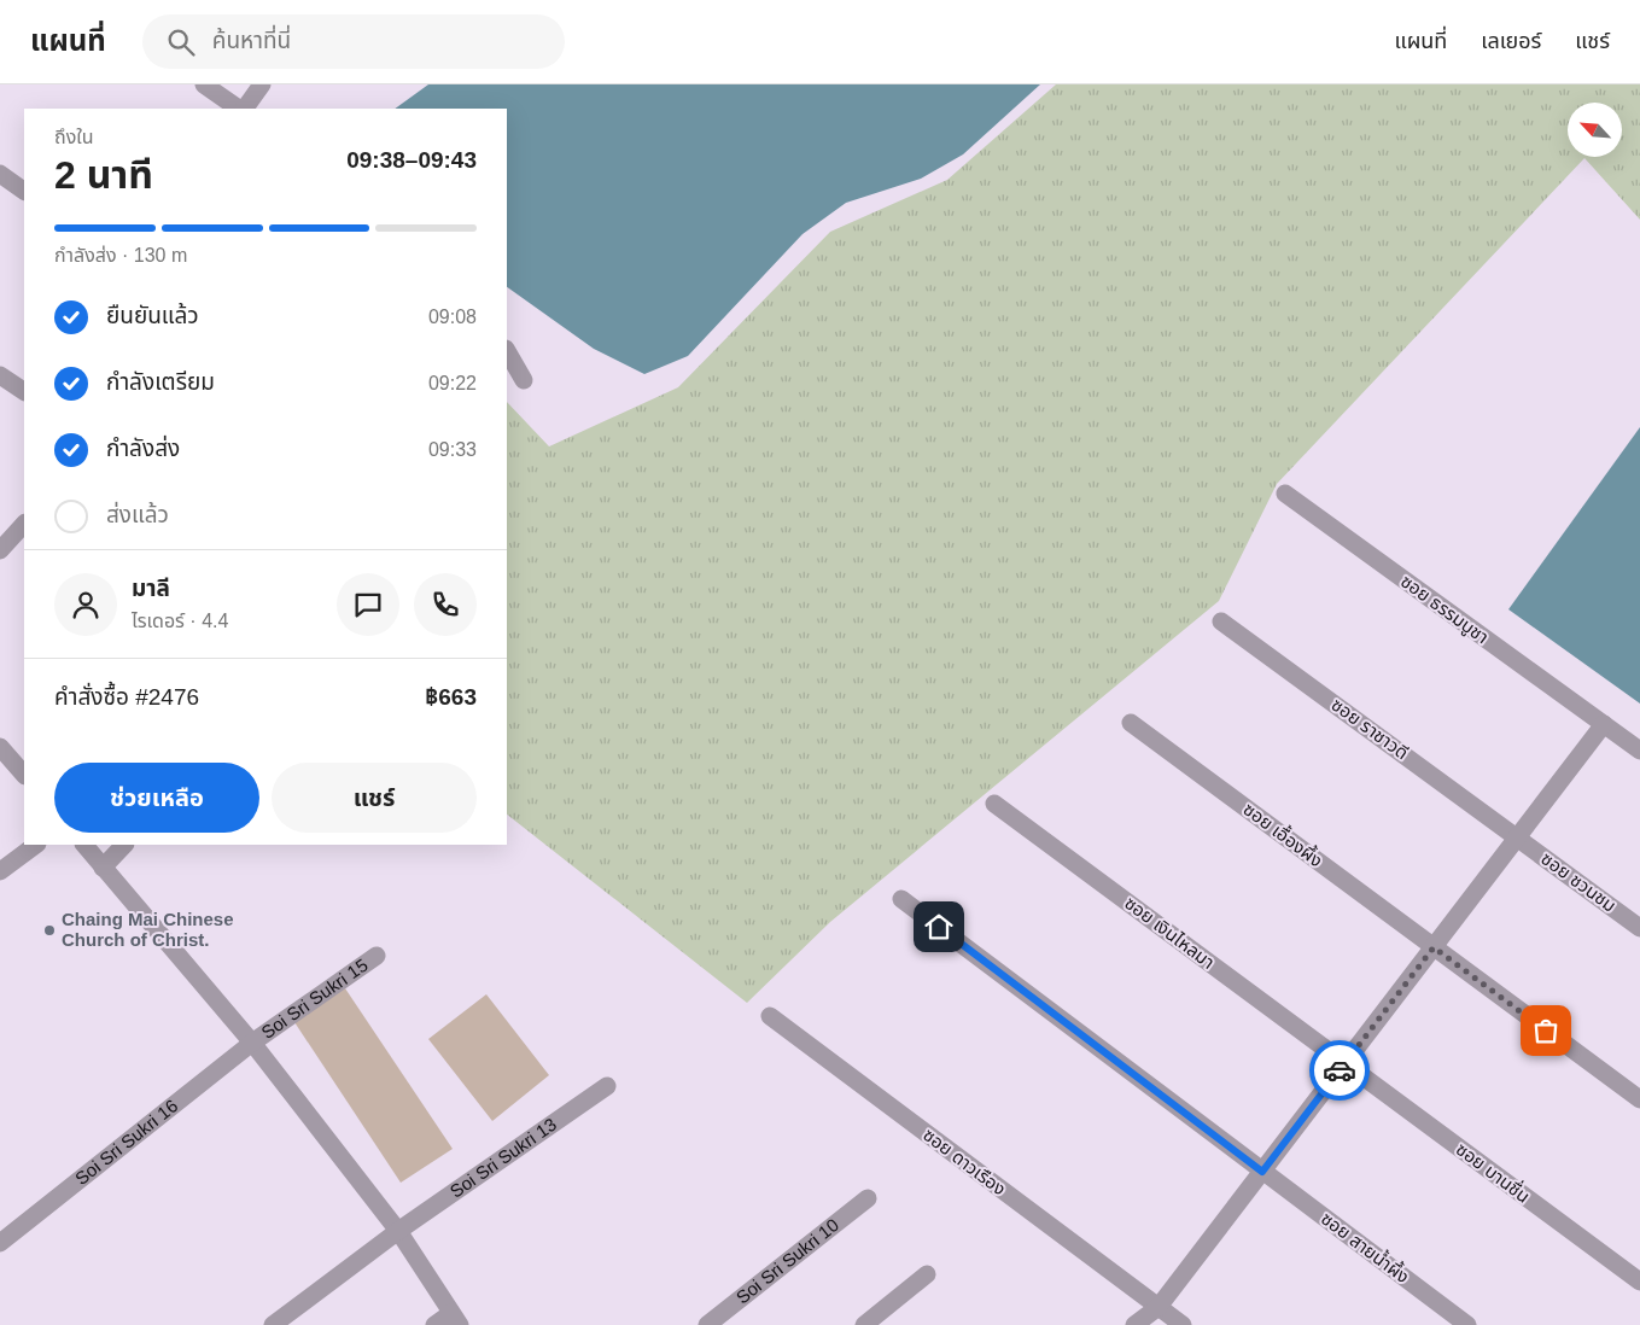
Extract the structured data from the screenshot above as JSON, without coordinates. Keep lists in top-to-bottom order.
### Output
{
  "streets": {
    "street": [
      "ซอย ธรรมบูชา",
      "ซอย ราชาวดี",
      "ซอย เอื้องผึ้ง",
      "ซอย ชวนชม",
      "ซอย เงินไหลมา",
      "Soi Sri Sukri 15",
      "Soi Sri Sukri 16",
      "Soi Sri Sukri 13",
      "ซอย ดาวเรือง",
      "ซอย บานชื่น",
      "ซอย สายน้ำผึ้ง",
      "Soi Sri Sukri 10"
    ]
  },
  "crossings": [
    ["ซอย ราชาวดี", "ซอย ชวนชม"],
    ["ซอย เงินไหลมา", "ซอย บานชื่น"],
    ["Soi Sri Sukri 15", "Soi Sri Sukri 16"]
  ],
  "places": ["Chaing Mai Chinese Church of Christ."],
  "north": "top left",
  "page": {
    "header": "แผนที่",
    "search": "ค้นหาที่นี่",
    "nav": ["แผนที่", "เลเยอร์", "แชร์"],
    "heading": ["2 นาที", "ถึงใน", "09:38–09:43"],
    "panel": [
      "มาลี",
      "ไรเดอร์ · 4.4",
      "คำสั่งซื้อ #2476",
      "฿663"
    ],
    "bar": "กำลังส่ง · 130 m",
    "list": [
      ["ยืนยันแล้ว", "09:08"],
      ["กำลังเตรียม", "09:22"],
      ["กำลังส่ง", "09:33"],
      "ส่งแล้ว"
    ],
    "buttons": ["ช่วยเหลือ", "แชร์"]
  }
}
